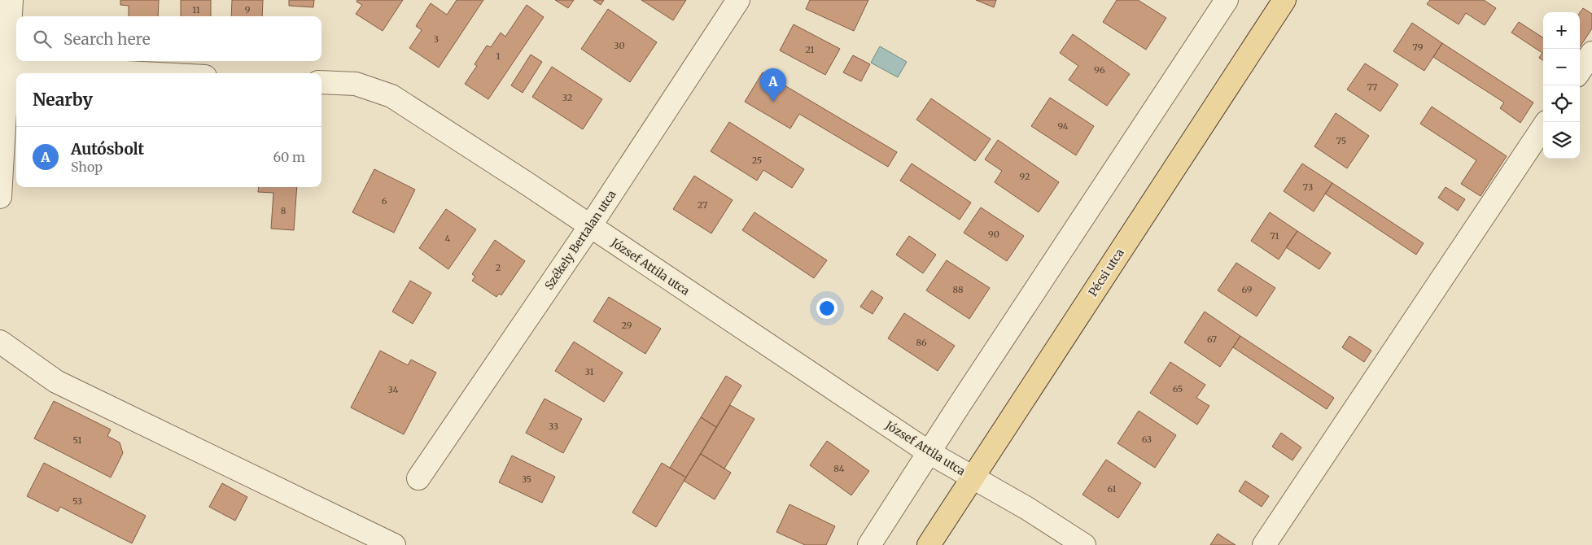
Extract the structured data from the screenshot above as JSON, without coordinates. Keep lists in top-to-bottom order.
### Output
{
  "streets": {
    "main road": ["Pécsi utca"],
    "street": ["Székely Bertalan utca", "József Attila utca"]
  },
  "crossings": [
    ["Székely Bertalan utca", "József Attila utca"],
    ["József Attila utca", "Pécsi utca"]
  ],
  "house_numbers": [
    "11",
    "9",
    "3",
    "30",
    "79",
    "21",
    "1",
    "96",
    "77",
    "32",
    "94",
    "75",
    "25",
    "92",
    "73",
    "6",
    "27",
    "8",
    "90",
    "71",
    "4",
    "2",
    "88",
    "69",
    "29",
    "67",
    "86",
    "31",
    "65",
    "34",
    "33",
    "63",
    "51",
    "84",
    "35",
    "61",
    "53"
  ],
  "page": {
    "map_buttons": ["+", "−"],
    "search": "Search here",
    "pins": "A",
    "heading": "Nearby",
    "list": [
      {
        "mark": "A",
        "name": "Autósbolt",
        "note": "Shop",
        "value": "60 m"
      }
    ]
  }
}
